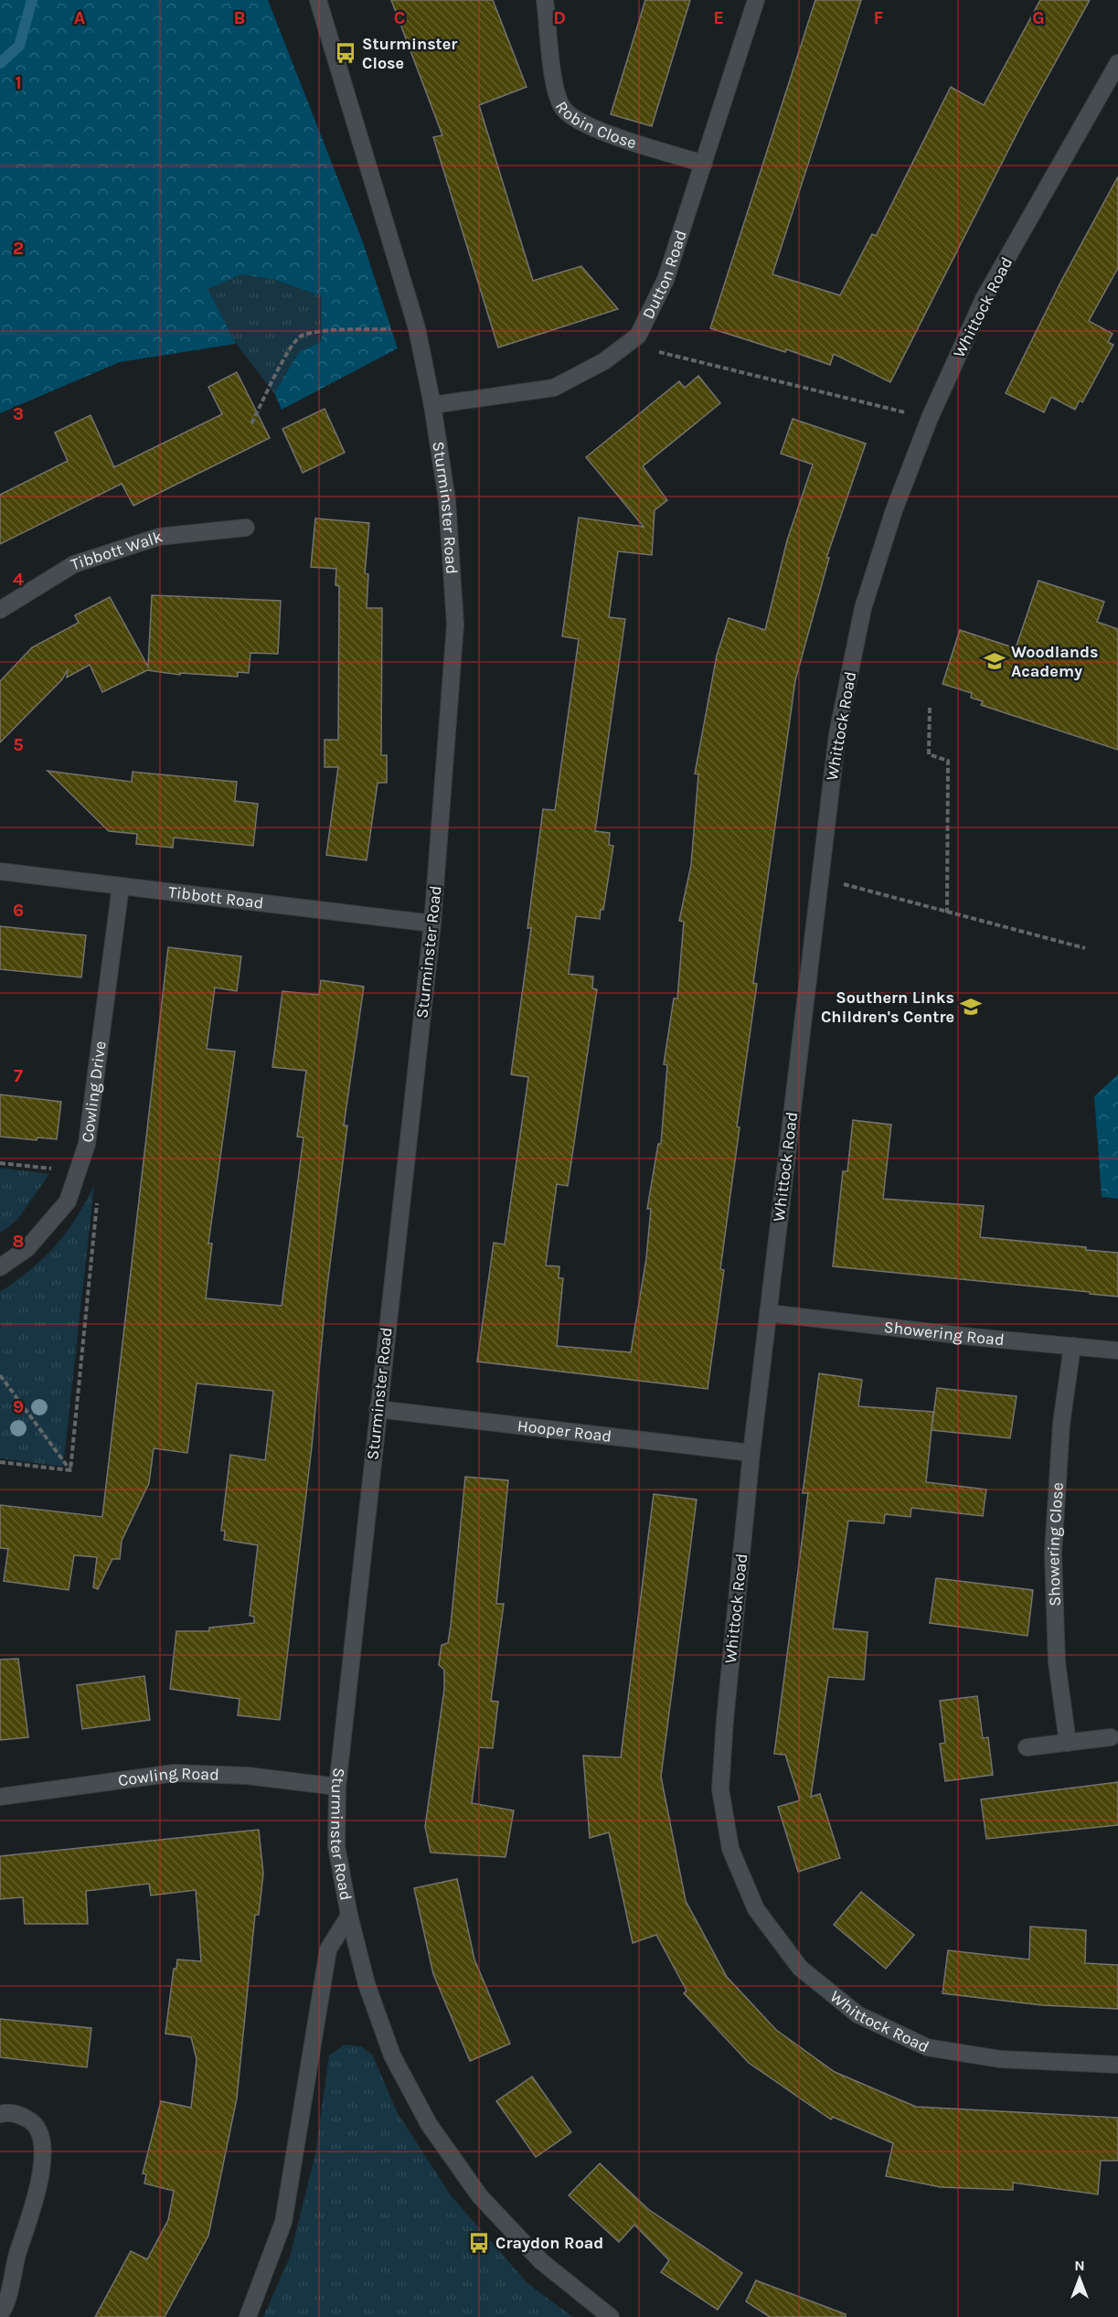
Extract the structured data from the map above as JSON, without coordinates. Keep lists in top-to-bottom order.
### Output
{
  "streets": {
    "street": [
      "Robin Close",
      "Dutton Road",
      "Whittock Road",
      "Sturminster Road",
      "Tibbott Walk",
      "Tibbott Road",
      "Cowling Drive",
      "Showering Road",
      "Hooper Road",
      "Showering Close",
      "Cowling Road"
    ]
  },
  "crossings": [
    ["Robin Close", "Dutton Road"],
    ["Dutton Road", "Sturminster Road"],
    ["Whittock Road", "Showering Road"],
    ["Whittock Road", "Hooper Road"],
    ["Sturminster Road", "Tibbott Road"],
    ["Sturminster Road", "Hooper Road"],
    ["Sturminster Road", "Cowling Road"],
    ["Tibbott Road", "Cowling Drive"],
    ["Showering Road", "Showering Close"]
  ],
  "places": {
    "bus stop": ["Sturminster Close", "Craydon Road"],
    "school or university": ["Woodlands Academy", "Southern Links Children's Centre"]
  },
  "north": "top",
  "grid": {
    "columns": [
      "A",
      "B",
      "C",
      "D",
      "E",
      "F",
      "G"
    ],
    "rows": [
      "1",
      "2",
      "3",
      "4",
      "5",
      "6",
      "7",
      "8",
      "9"
    ]
  }
}
